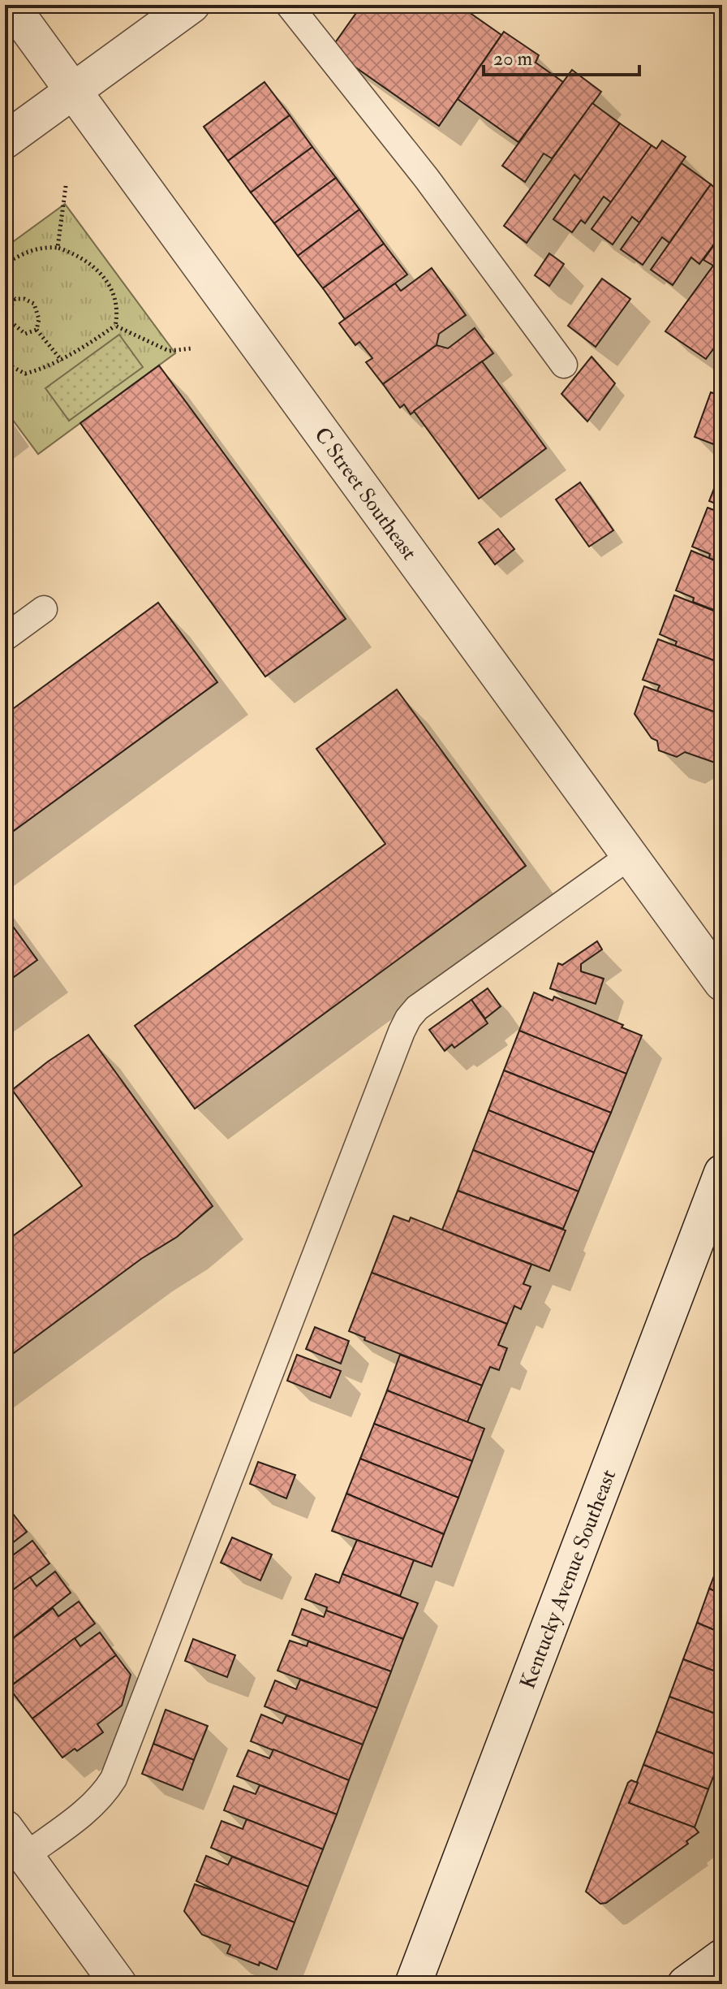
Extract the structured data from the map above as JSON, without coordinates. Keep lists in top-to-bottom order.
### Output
{
  "streets": {
    "street": ["C Street Southeast", "Kentucky Avenue Southeast"]
  },
  "scale_bar": "20 m"
}
